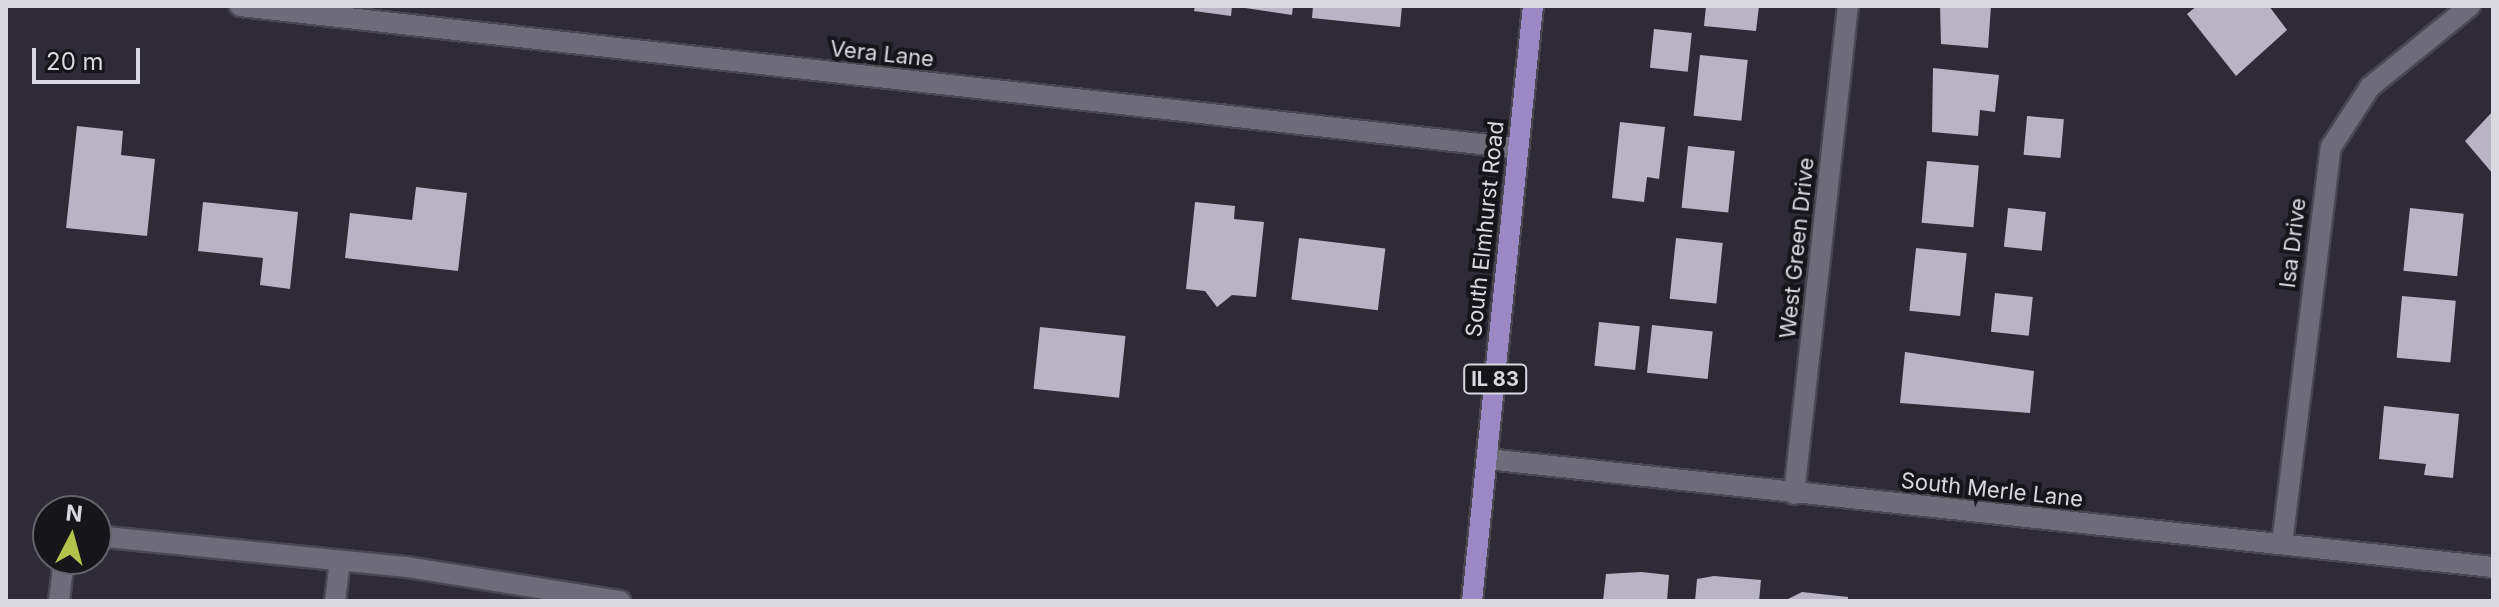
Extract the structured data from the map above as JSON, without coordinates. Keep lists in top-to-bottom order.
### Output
{
  "streets": {
    "main road": ["South Elmhurst Road", "IL 83"],
    "street": [
      "Vera Lane",
      "Isa Drive",
      "West Green Drive",
      "South Merle Lane"
    ]
  },
  "crossings": [
    ["Vera Lane", "South Elmhurst Road"],
    ["South Elmhurst Road", "South Merle Lane"],
    ["Isa Drive", "South Merle Lane"],
    ["West Green Drive", "South Merle Lane"]
  ],
  "scale_bar": "20 m",
  "north": "top"
}
